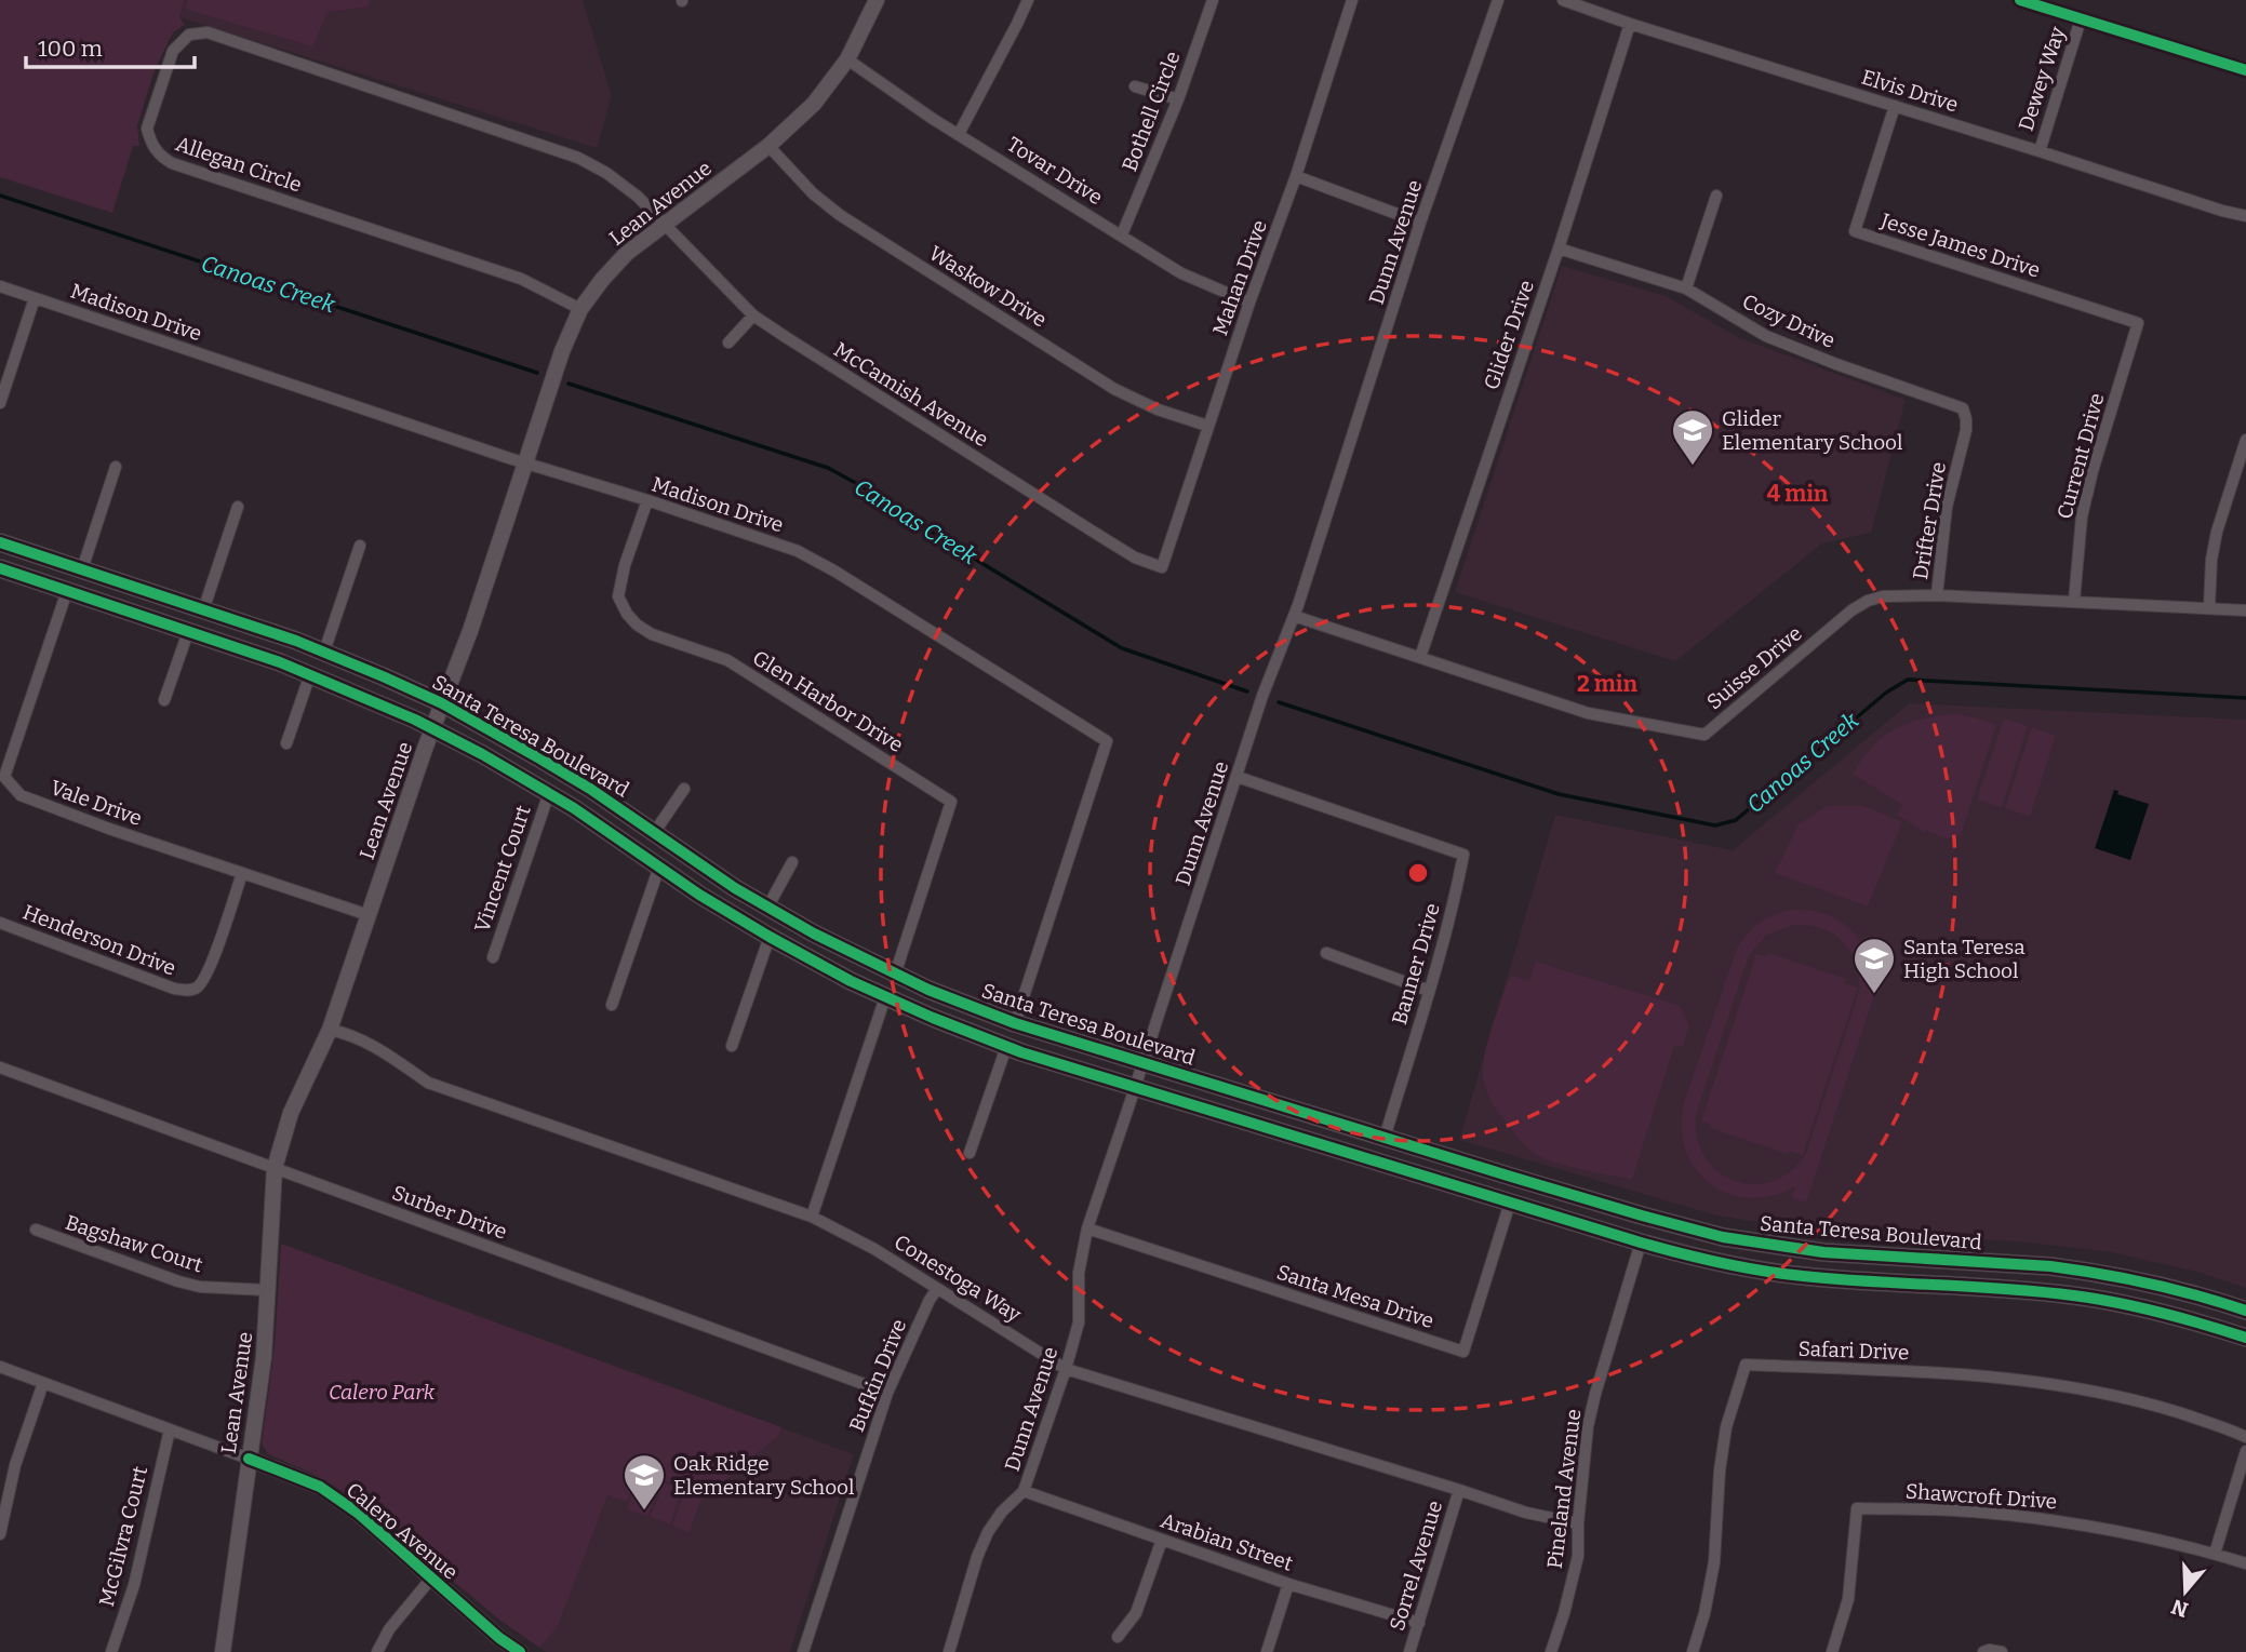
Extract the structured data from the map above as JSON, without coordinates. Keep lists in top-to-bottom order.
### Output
{
  "streets": {
    "main road": ["Santa Teresa Boulevard"],
    "street": [
      "Dewey Way",
      "Elvis Drive",
      "Bothell Circle",
      "Allegan Circle",
      "Tovar Drive",
      "Lean Avenue",
      "Dunn Avenue",
      "Jesse James Drive",
      "Mahan Drive",
      "Waskow Drive",
      "Madison Drive",
      "Cozy Drive",
      "Glider Drive",
      "McCamish Avenue",
      "Current Drive",
      "Drifter Drive",
      "Suisse Drive",
      "Glen Harbor Drive",
      "Vale Drive",
      "Vincent Court",
      "Henderson Drive",
      "Banner Drive",
      "Surber Drive",
      "Bagshaw Court",
      "Conestoga Way",
      "Santa Mesa Drive",
      "Safari Drive",
      "Bufkin Drive",
      "Pineland Avenue",
      "Shawcroft Drive",
      "Calero Avenue",
      "McGilvra Court",
      "Arabian Street",
      "Sorrel Avenue"
    ]
  },
  "crossings": [
    ["Dewey Way", "Elvis Drive"],
    ["Elvis Drive", "Jesse James Drive"],
    ["Elvis Drive", "Glider Drive"],
    ["Bothell Circle", "Tovar Drive"],
    ["Allegan Circle", "Lean Avenue"],
    ["Allegan Circle", "McCamish Avenue"],
    ["Tovar Drive", "Lean Avenue"],
    ["Tovar Drive", "Mahan Drive"],
    ["Lean Avenue", "Waskow Drive"],
    ["Lean Avenue", "Madison Drive"],
    ["Lean Avenue", "McCamish Avenue"],
    ["Lean Avenue", "Santa Teresa Boulevard"],
    ["Lean Avenue", "Vale Drive"],
    ["Lean Avenue", "Surber Drive"],
    ["Lean Avenue", "Bagshaw Court"],
    ["Lean Avenue", "Conestoga Way"],
    ["Lean Avenue", "Calero Avenue"],
    ["Dunn Avenue", "Suisse Drive"],
    ["Dunn Avenue", "Santa Teresa Boulevard"],
    ["Dunn Avenue", "Banner Drive"],
    ["Dunn Avenue", "Conestoga Way"],
    ["Dunn Avenue", "Santa Mesa Drive"],
    ["Dunn Avenue", "Arabian Street"],
    ["Jesse James Drive", "Current Drive"],
    ["Mahan Drive", "Waskow Drive"],
    ["Mahan Drive", "McCamish Avenue"],
    ["Madison Drive", "Glen Harbor Drive"],
    ["Madison Drive", "Santa Teresa Boulevard"],
    ["Cozy Drive", "Glider Drive"],
    ["Cozy Drive", "Drifter Drive"],
    ["Glider Drive", "Suisse Drive"],
    ["Current Drive", "Suisse Drive"],
    ["Drifter Drive", "Suisse Drive"],
    ["Glen Harbor Drive", "Santa Teresa Boulevard"],
    ["Santa Teresa Boulevard", "Vale Drive"],
    ["Santa Teresa Boulevard", "Vincent Court"],
    ["Santa Teresa Boulevard", "Banner Drive"],
    ["Santa Teresa Boulevard", "Santa Mesa Drive"],
    ["Santa Teresa Boulevard", "Pineland Avenue"],
    ["Vale Drive", "Henderson Drive"],
    ["Surber Drive", "Bufkin Drive"],
    ["Conestoga Way", "Bufkin Drive"],
    ["Conestoga Way", "Pineland Avenue"],
    ["Conestoga Way", "Sorrel Avenue"],
    ["Calero Avenue", "McGilvra Court"],
    ["Arabian Street", "Sorrel Avenue"]
  ],
  "water": ["Canoas Creek"],
  "parks": ["Calero Park"],
  "places": {
    "school or university": ["Glider Elementary School", "Santa Teresa High School", "Oak Ridge Elementary School"]
  },
  "scale_bar": "100 m",
  "north": "bottom",
  "rings": ["4 min", "2 min"]
}
